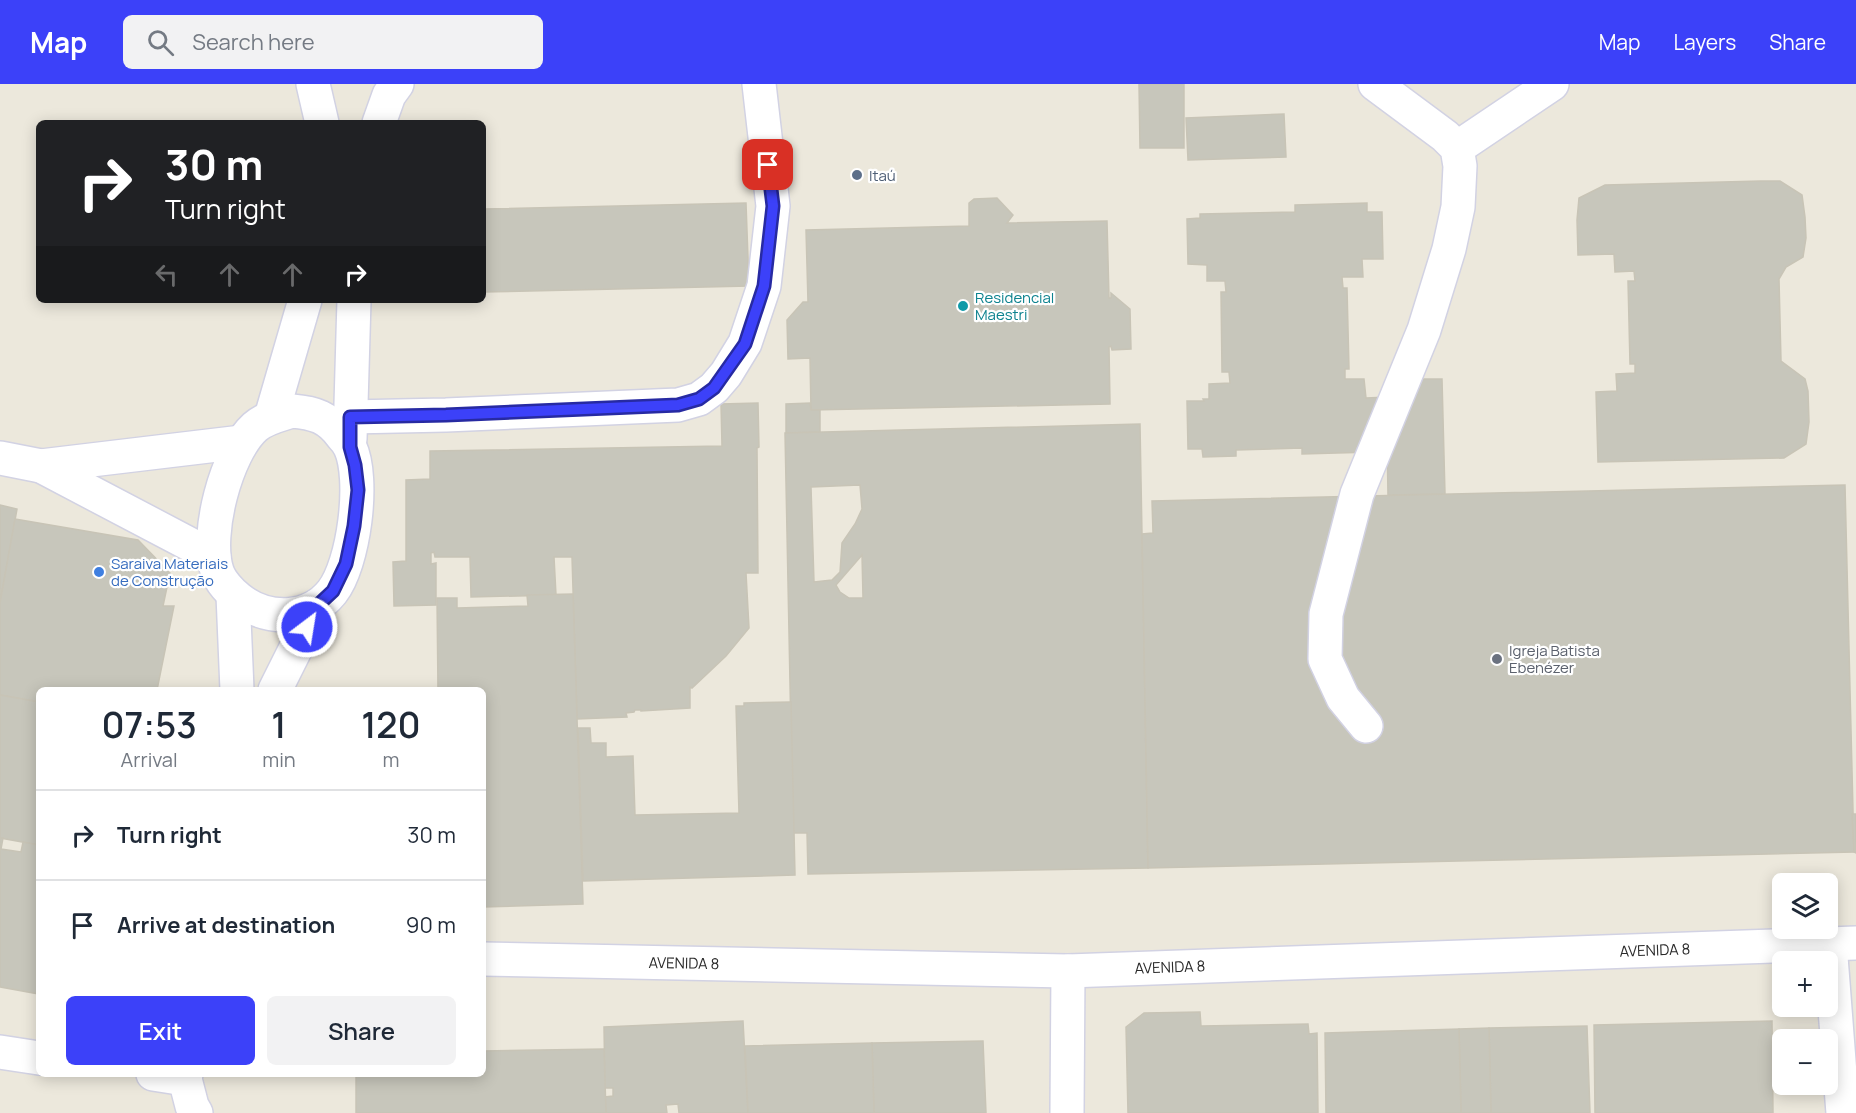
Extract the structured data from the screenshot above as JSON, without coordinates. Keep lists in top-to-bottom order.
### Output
{
  "streets": {
    "street": ["AVENIDA 8"]
  },
  "places": [
    "Itaú",
    "Residencial Maestri",
    "Saraiva Materiais de Construção",
    "Igreja Batista Ebenézer"
  ],
  "page": {
    "header": "Map",
    "search": "Search here",
    "nav": ["Map", "Layers", "Share"],
    "turn": ["30 m", "Turn right"],
    "eta": [
      "07:53",
      "Arrival",
      "1",
      "min",
      "120",
      "m"
    ],
    "list": [
      {
        "name": "Turn right",
        "value": "30 m"
      },
      {
        "name": "Arrive at destination",
        "value": "90 m"
      }
    ],
    "map_buttons": ["+", "−"],
    "buttons": ["Exit", "Share"]
  }
}
